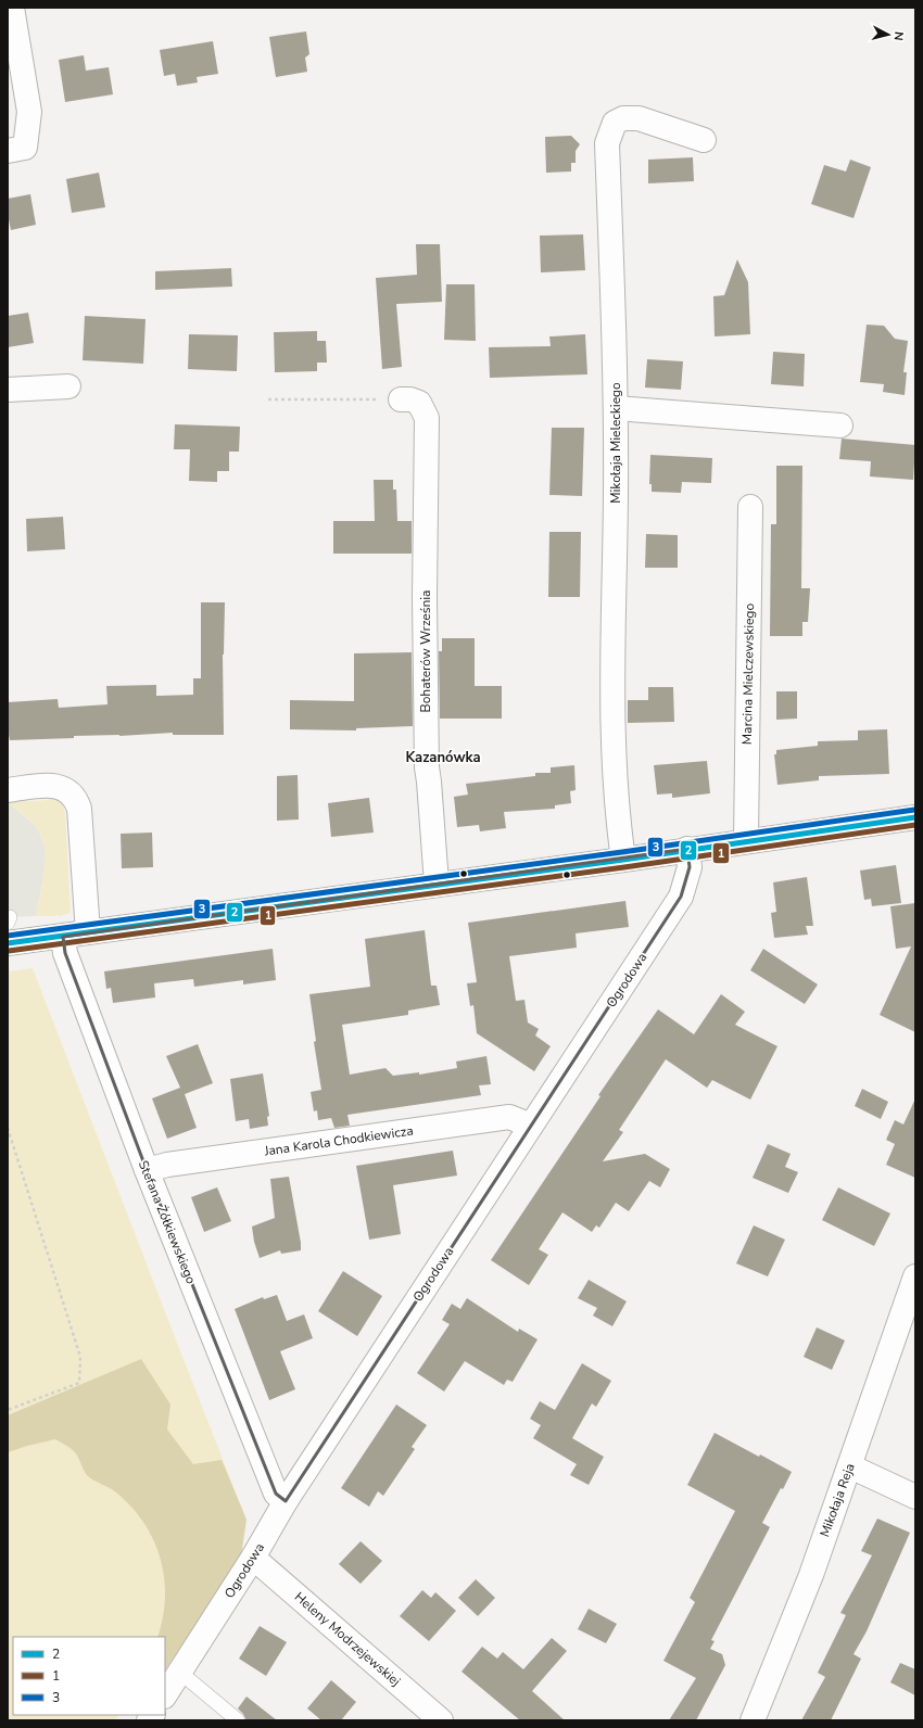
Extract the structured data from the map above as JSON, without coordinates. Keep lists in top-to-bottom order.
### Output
{
  "streets": {
    "street": [
      "Mikołaja Mieleckiego",
      "Bohaterów Września",
      "Marcina Mielczewskiego",
      "Ogrodowa",
      "Jana Karola Chodkiewicza",
      "Stefana Żółkiewskiego",
      "Mikołaja Reja",
      "Heleny Modrzejewskiej"
    ]
  },
  "crossings": [
    ["Ogrodowa", "Jana Karola Chodkiewicza"],
    ["Ogrodowa", "Stefana Żółkiewskiego"],
    ["Ogrodowa", "Heleny Modrzejewskiej"],
    ["Jana Karola Chodkiewicza", "Stefana Żółkiewskiego"]
  ],
  "districts": ["Kazanówka"],
  "lines": ["transit line 3", "transit line 2", "transit line 1"],
  "legend": ["2", "1", "3"],
  "north": "right"
}
